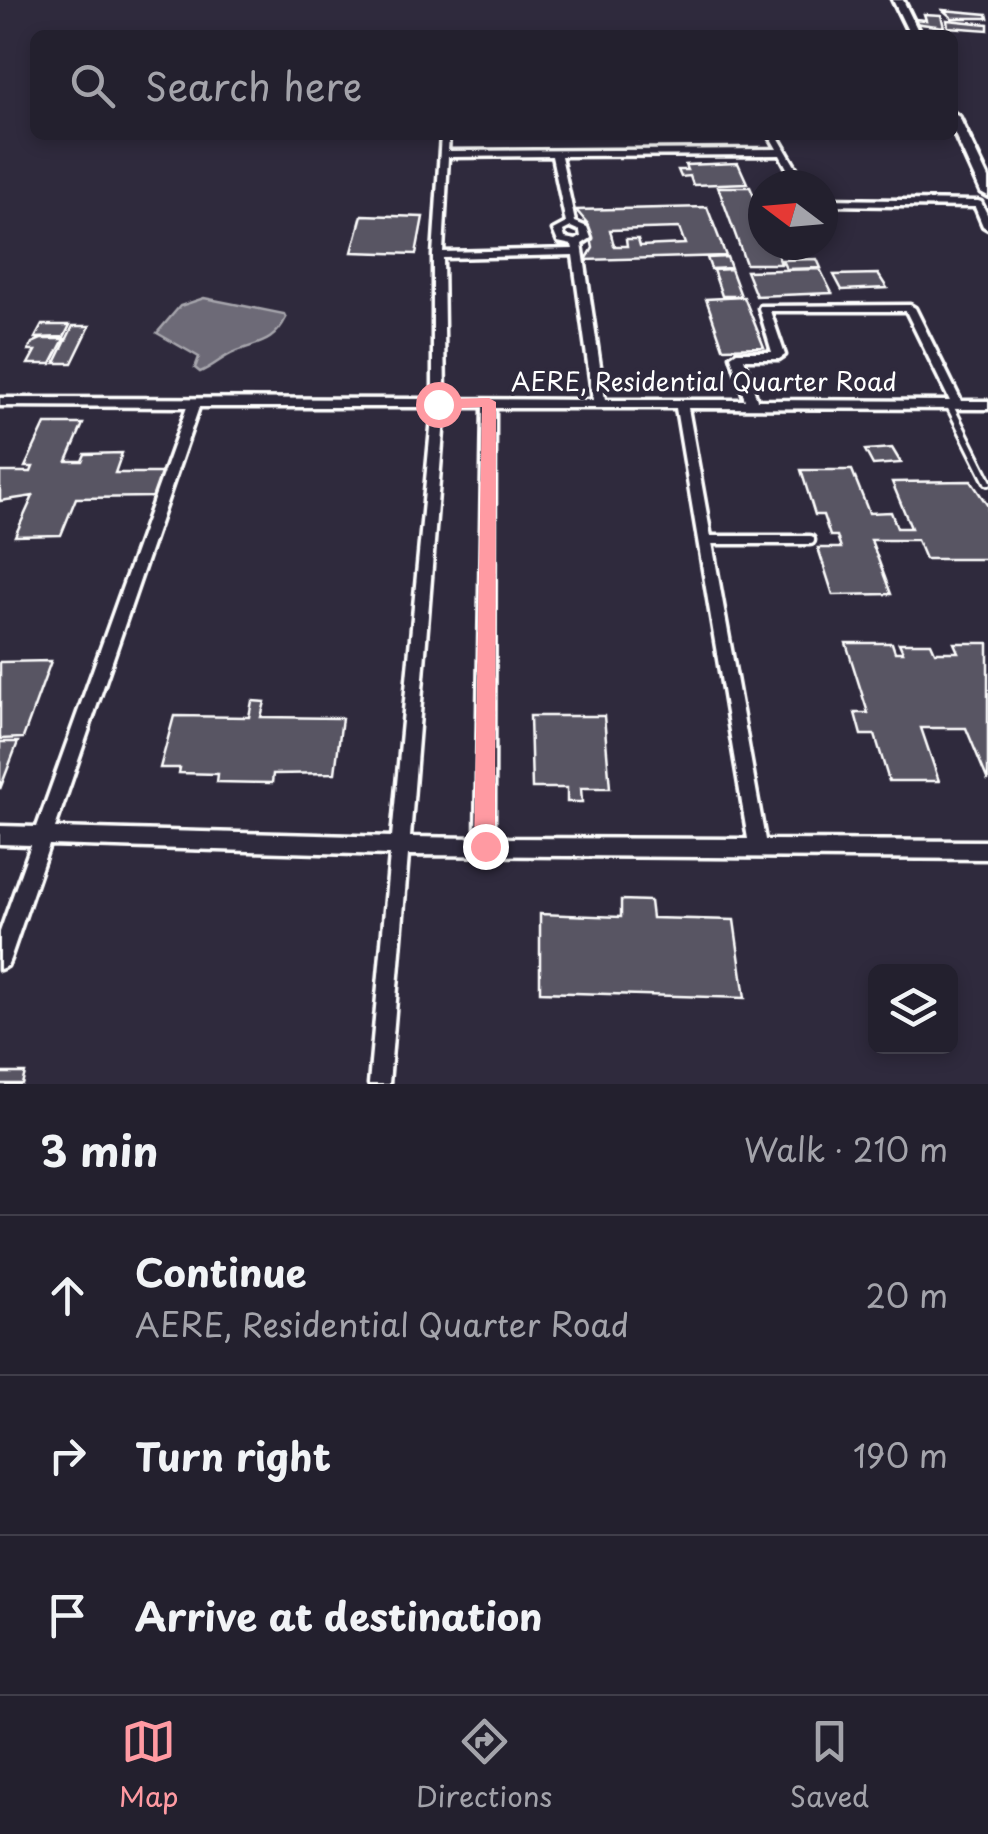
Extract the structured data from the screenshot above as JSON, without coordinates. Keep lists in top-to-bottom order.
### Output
{
  "streets": {
    "street": ["AERE, Residential Quarter Road"]
  },
  "north": "left",
  "page": {
    "search": "Search here",
    "heading": ["3 min", "Walk · 210 m"],
    "list": [
      ["Continue", "AERE, Residential Quarter Road", "20 m"],
      ["Turn right", "190 m"],
      "Arrive at destination"
    ],
    "nav": ["Map", "Directions", "Saved"]
  }
}
